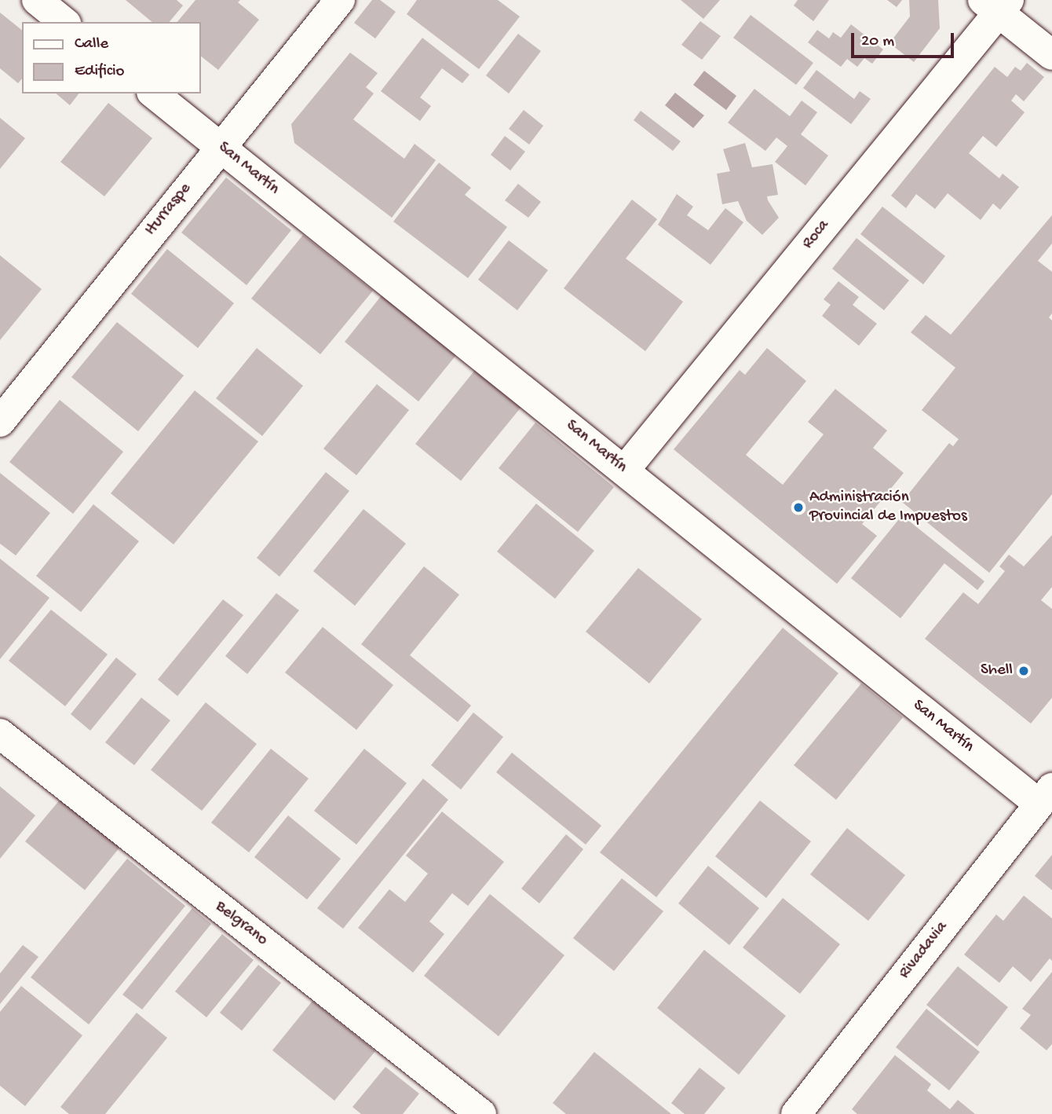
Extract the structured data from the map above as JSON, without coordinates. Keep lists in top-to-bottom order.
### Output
{
  "streets": {
    "street": [
      "San Martín",
      "Iturraspe",
      "Roca",
      "Belgrano",
      "Rivadavia"
    ]
  },
  "crossings": [
    ["San Martín", "Iturraspe"],
    ["San Martín", "Roca"],
    ["San Martín", "Rivadavia"]
  ],
  "places": ["Administración Provincial de Impuestos", "Shell"],
  "legend": ["Calle", "Edificio"],
  "scale_bar": "20 m"
}
